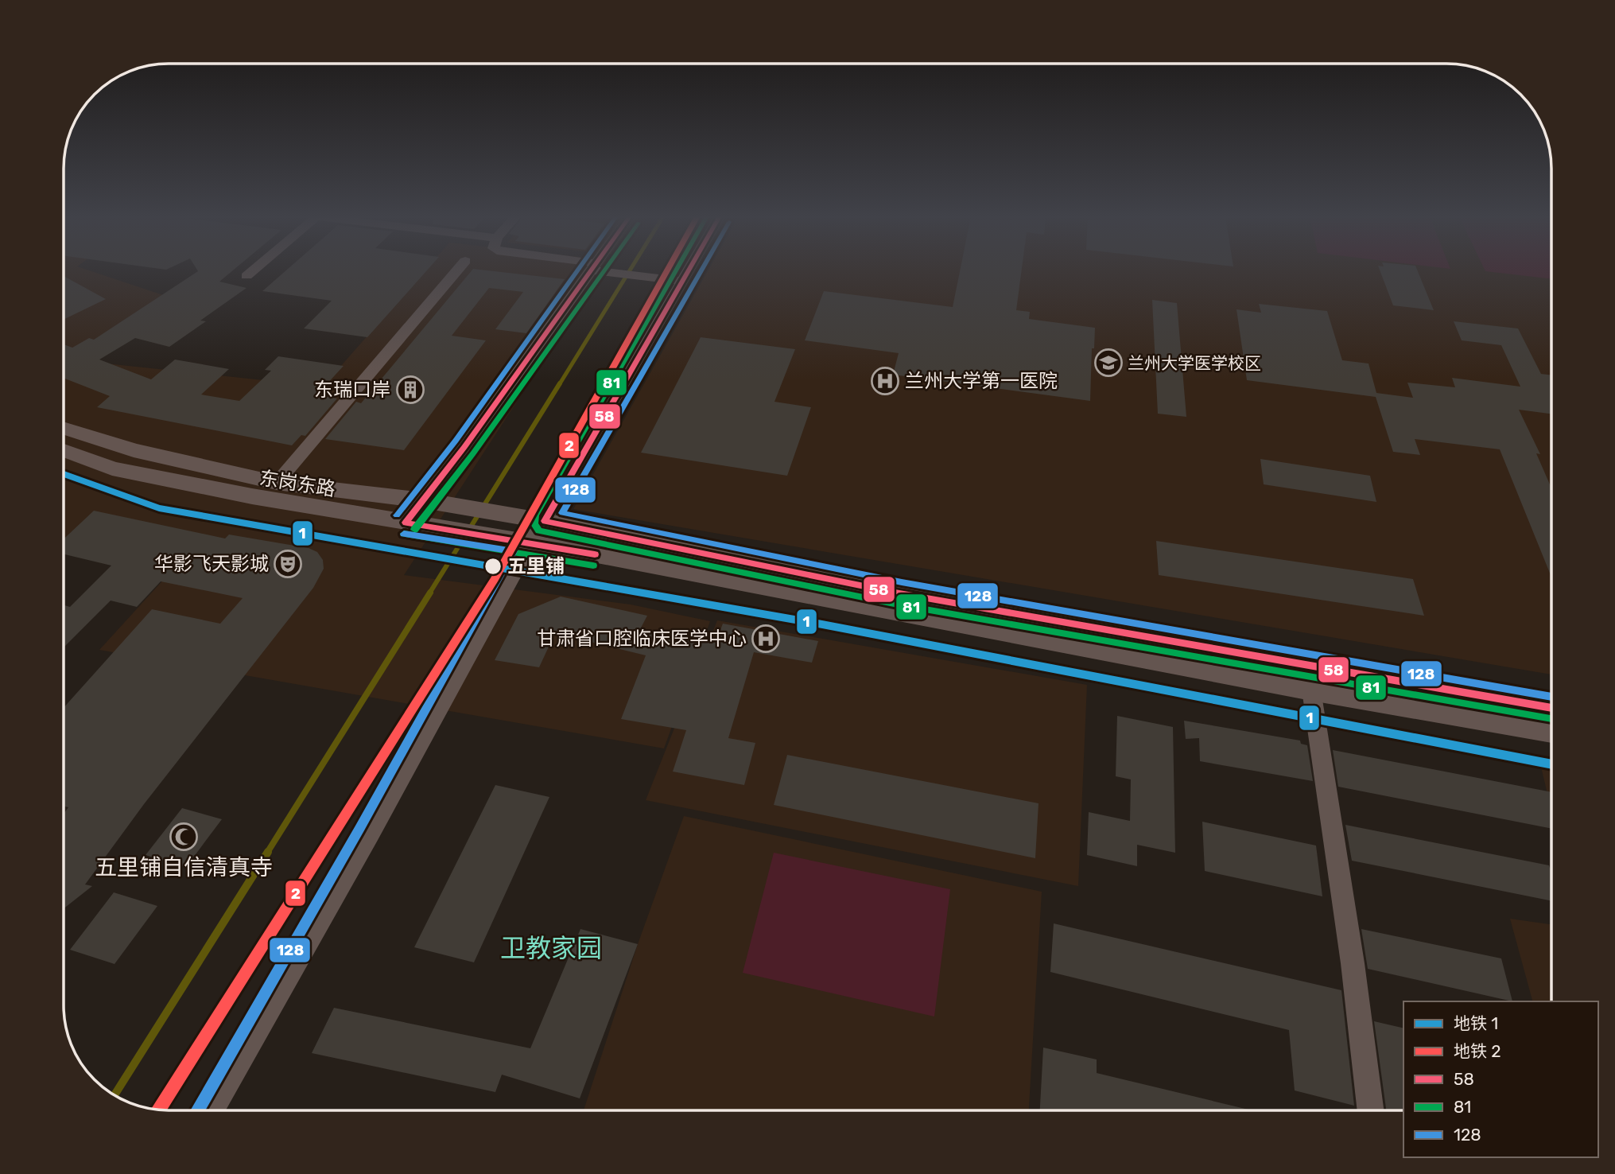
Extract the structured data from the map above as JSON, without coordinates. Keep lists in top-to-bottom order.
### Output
{
  "streets": {
    "main road": ["东岗东路"]
  },
  "districts": ["卫教家园"],
  "places": {
    "school or university": ["兰州大学医学校区"],
    "hospital": ["兰州大学第一医院", "甘肃省口腔临床医学中心"],
    "building": ["东瑞口岸"],
    "theatre": ["华影飞天影城"],
    "other": ["五里铺"],
    "mosque": ["五里铺自信清真寺"]
  },
  "lines": [
    "metro line 2",
    "transit line 58",
    "transit line 81",
    "transit line 128",
    "metro line 1"
  ],
  "legend": [
    "地铁 1",
    "地铁 2",
    "58",
    "81",
    "128"
  ]
}
